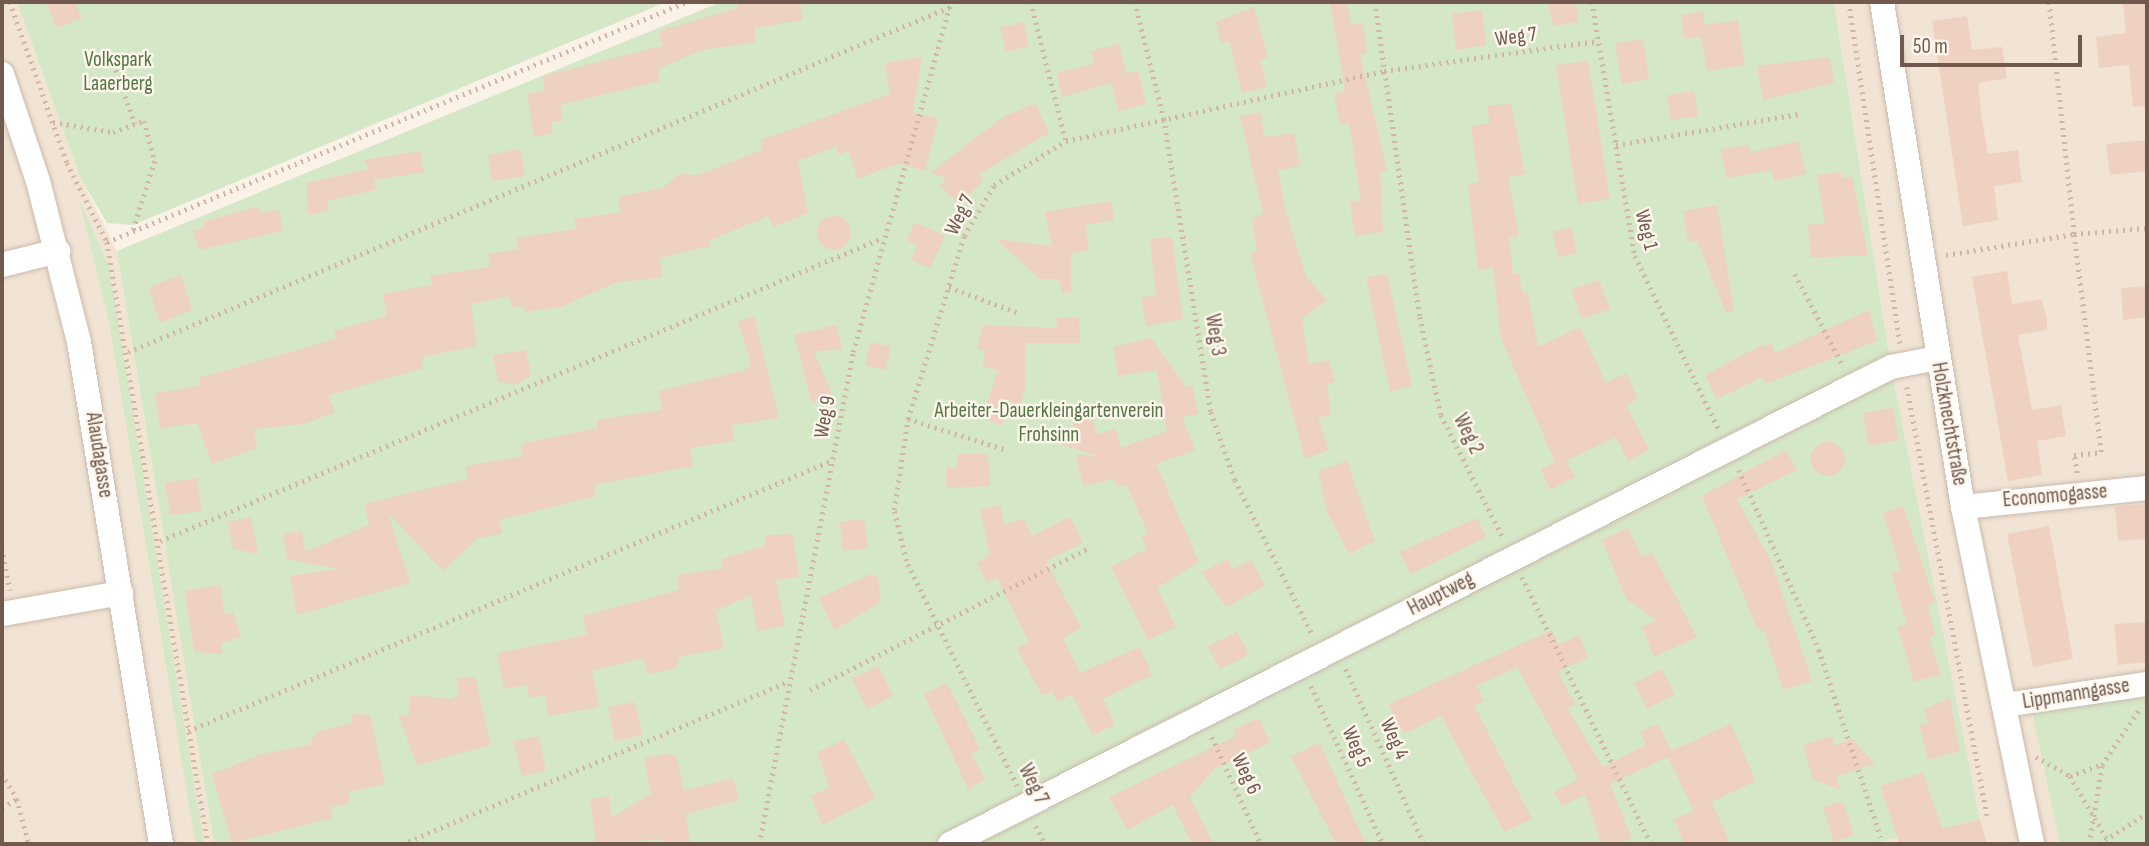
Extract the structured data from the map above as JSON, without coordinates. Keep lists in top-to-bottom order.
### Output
{
  "streets": {
    "street": [
      "Holzknechtstraße",
      "Alaudagasse",
      "Economogasse",
      "Hauptweg",
      "Lippmanngasse"
    ],
    "path": [
      "Weg 7",
      "Weg 1",
      "Weg 3",
      "Weg 9",
      "Weg 2",
      "Weg 4",
      "Weg 5",
      "Weg 6"
    ]
  },
  "crossings": [
    ["Weg 7", "Weg 1"],
    ["Weg 7", "Weg 3"],
    ["Weg 7", "Weg 2"],
    ["Weg 7", "Hauptweg"],
    ["Weg 1", "Hauptweg"],
    ["Weg 3", "Hauptweg"],
    ["Weg 3", "Weg 4"],
    ["Weg 3", "Weg 5"],
    ["Holzknechtstraße", "Economogasse"],
    ["Holzknechtstraße", "Hauptweg"],
    ["Holzknechtstraße", "Lippmanngasse"],
    ["Weg 2", "Hauptweg"],
    ["Hauptweg", "Weg 4"],
    ["Hauptweg", "Weg 5"],
    ["Hauptweg", "Weg 6"],
    ["Weg 4", "Weg 5"]
  ],
  "parks": ["Volkspark Laaerberg", "Arbeiter-Dauerkleingartenverein Frohsinn"],
  "scale_bar": "50 m"
}
